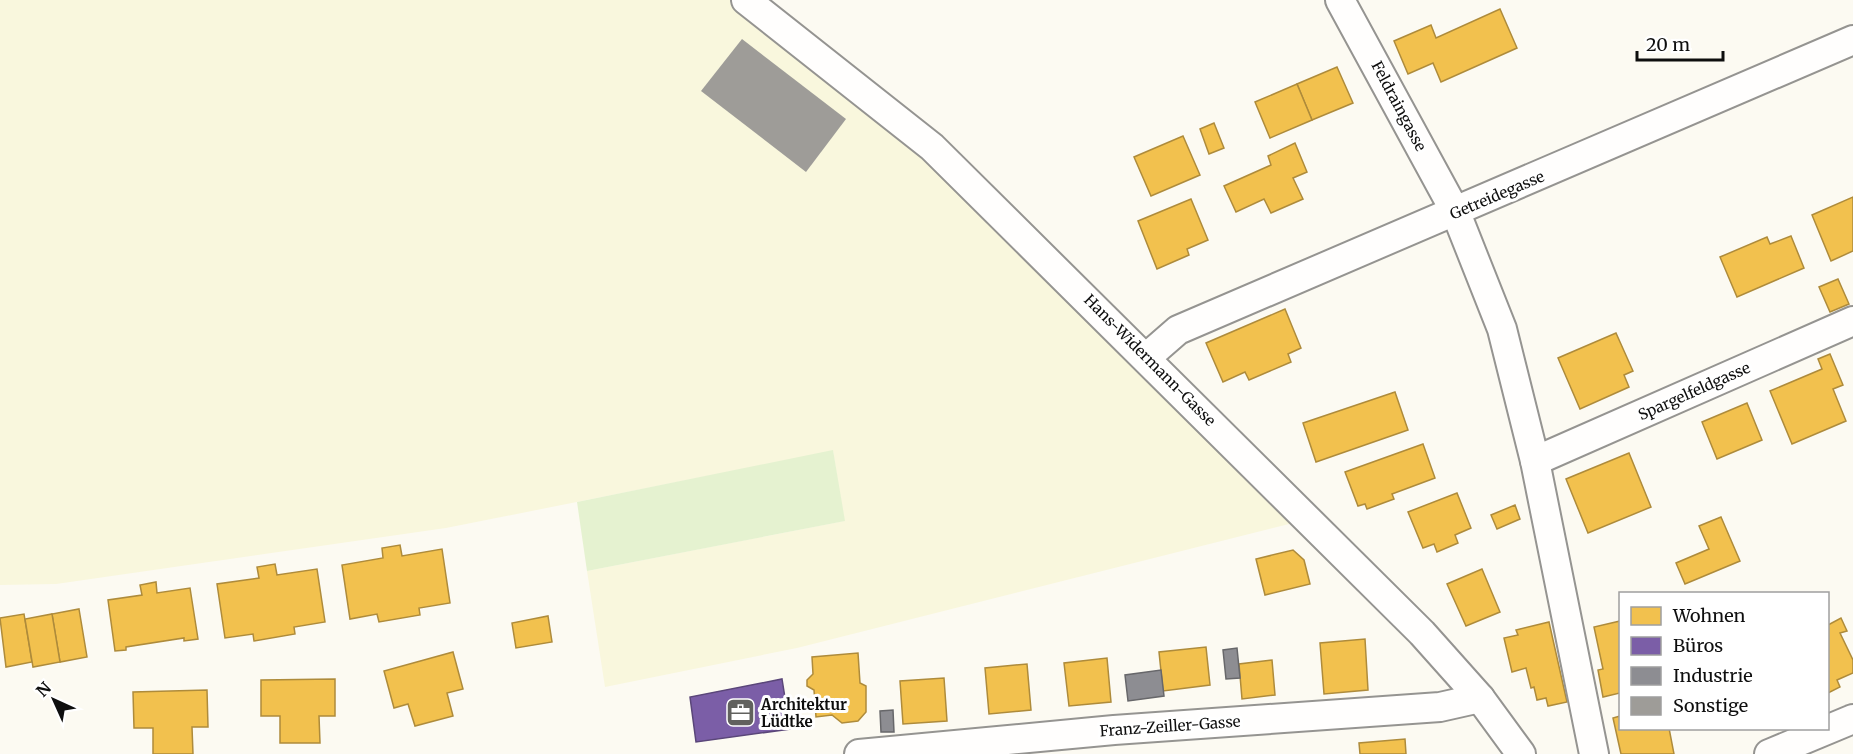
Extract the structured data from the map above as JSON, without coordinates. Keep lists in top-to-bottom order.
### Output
{
  "streets": {
    "street": [
      "Feldraingasse",
      "Getreidegasse",
      "Hans-Widermann-Gasse",
      "Spargelfeldgasse",
      "Franz-Zeiller-Gasse"
    ]
  },
  "crossings": [
    ["Feldraingasse", "Getreidegasse"],
    ["Getreidegasse", "Hans-Widermann-Gasse"],
    ["Hans-Widermann-Gasse", "Franz-Zeiller-Gasse"]
  ],
  "places": {
    "office": ["Architektur Lüdtke"]
  },
  "legend": [
    "Wohnen",
    "Büros",
    "Industrie",
    "Sonstige"
  ],
  "scale_bar": "20 m",
  "north": "top left"
}
